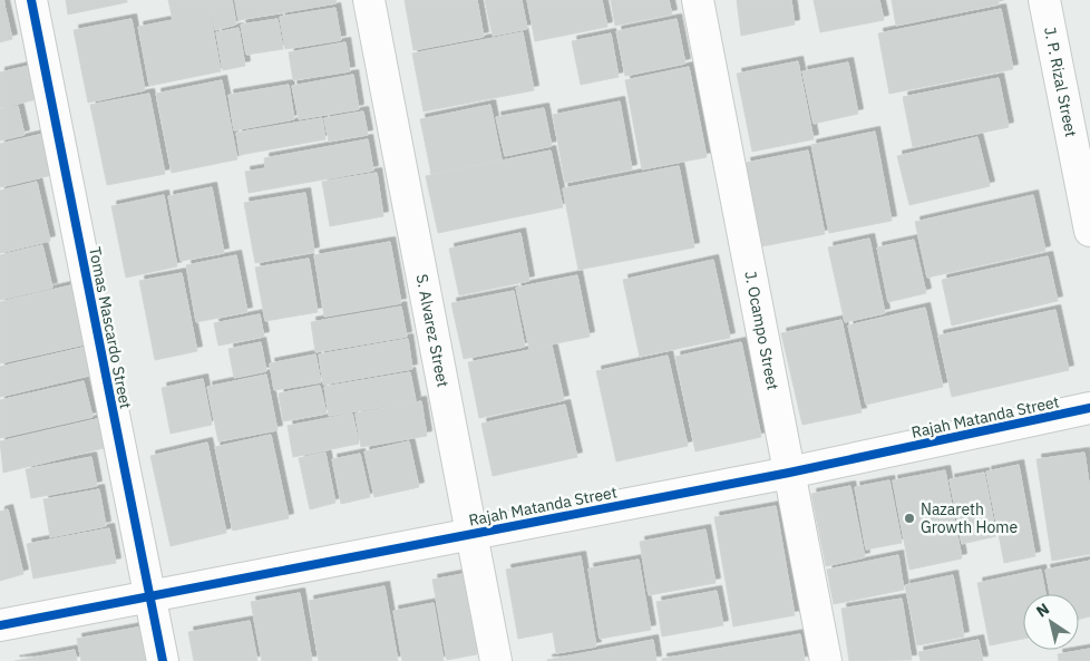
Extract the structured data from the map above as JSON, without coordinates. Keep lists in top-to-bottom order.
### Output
{
  "streets": {
    "street": [
      "J. P. Rizal Street",
      "Tomas Mascardo Street",
      "S. Alvarez Street",
      "J. Ocampo Street",
      "Rajah Matanda Street"
    ]
  },
  "crossings": [
    ["Tomas Mascardo Street", "Rajah Matanda Street"],
    ["S. Alvarez Street", "Rajah Matanda Street"],
    ["J. Ocampo Street", "Rajah Matanda Street"]
  ],
  "places": ["Nazareth Growth Home"],
  "north": "top left"
}
